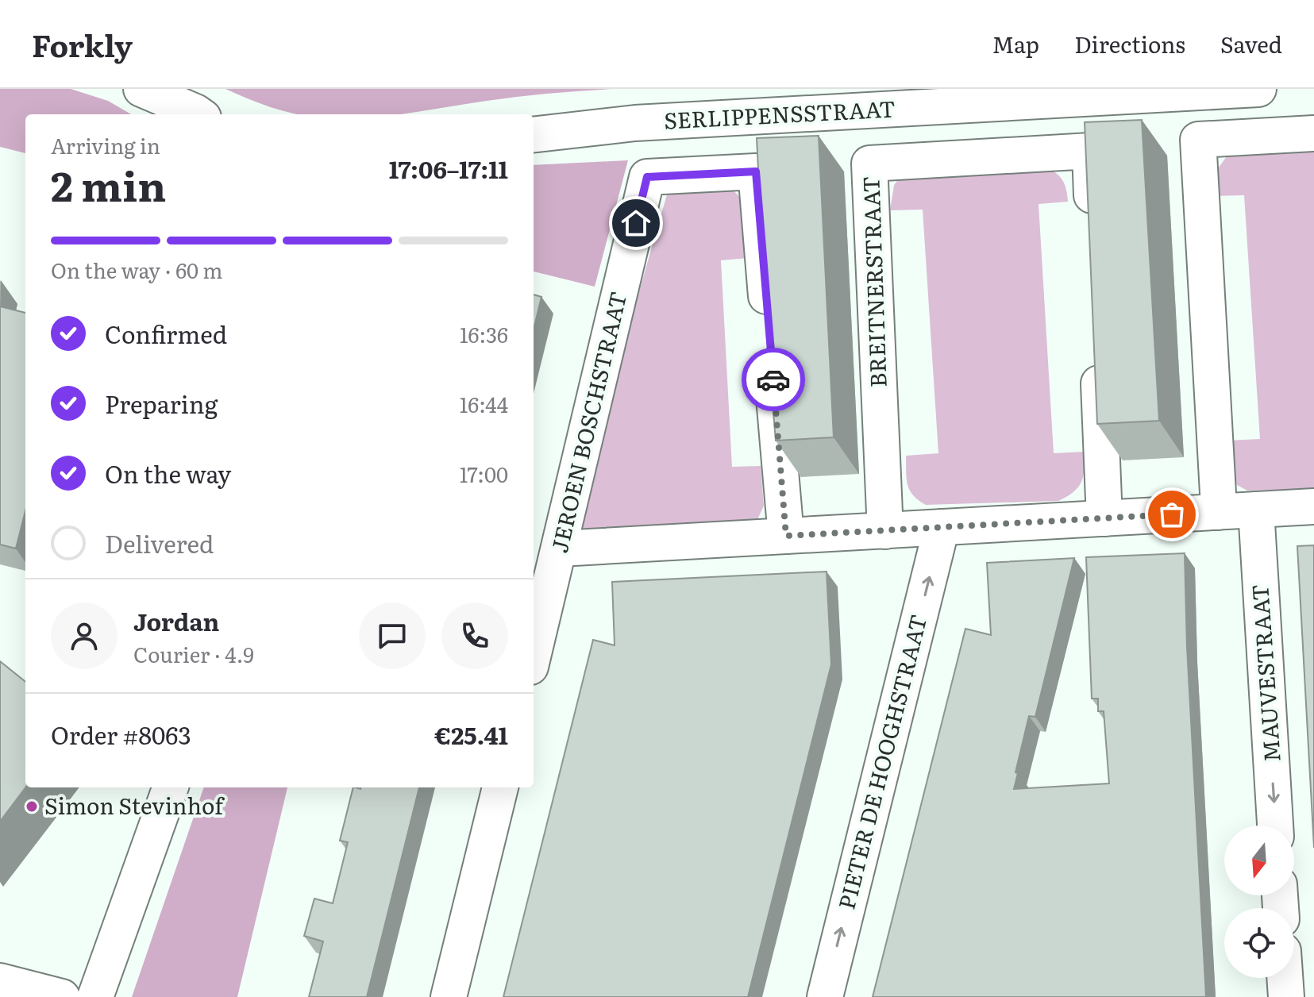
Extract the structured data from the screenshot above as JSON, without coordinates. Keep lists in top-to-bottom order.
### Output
{
  "streets": {
    "street": [
      "SERLIPPENSSTRAAT",
      "BREITNERSTRAAT",
      "JEROEN BOSCHSTRAAT",
      "MAUVESTRAAT",
      "PIETER DE HOOGHSTRAAT"
    ]
  },
  "one_way": ["MAUVESTRAAT", "PIETER DE HOOGHSTRAAT"],
  "places": ["Simon Stevinhof"],
  "north": "bottom",
  "page": {
    "header": "Forkly",
    "nav": ["Map", "Directions", "Saved"],
    "heading": ["2 min", "Arriving in", "17:06–17:11"],
    "panel": [
      "Jordan",
      "Courier · 4.9",
      "Order #8063",
      "€25.41"
    ],
    "bar": "On the way · 60 m",
    "list": [
      ["Confirmed", "16:36"],
      ["Preparing", "16:44"],
      ["On the way", "17:00"],
      "Delivered"
    ]
  }
}
